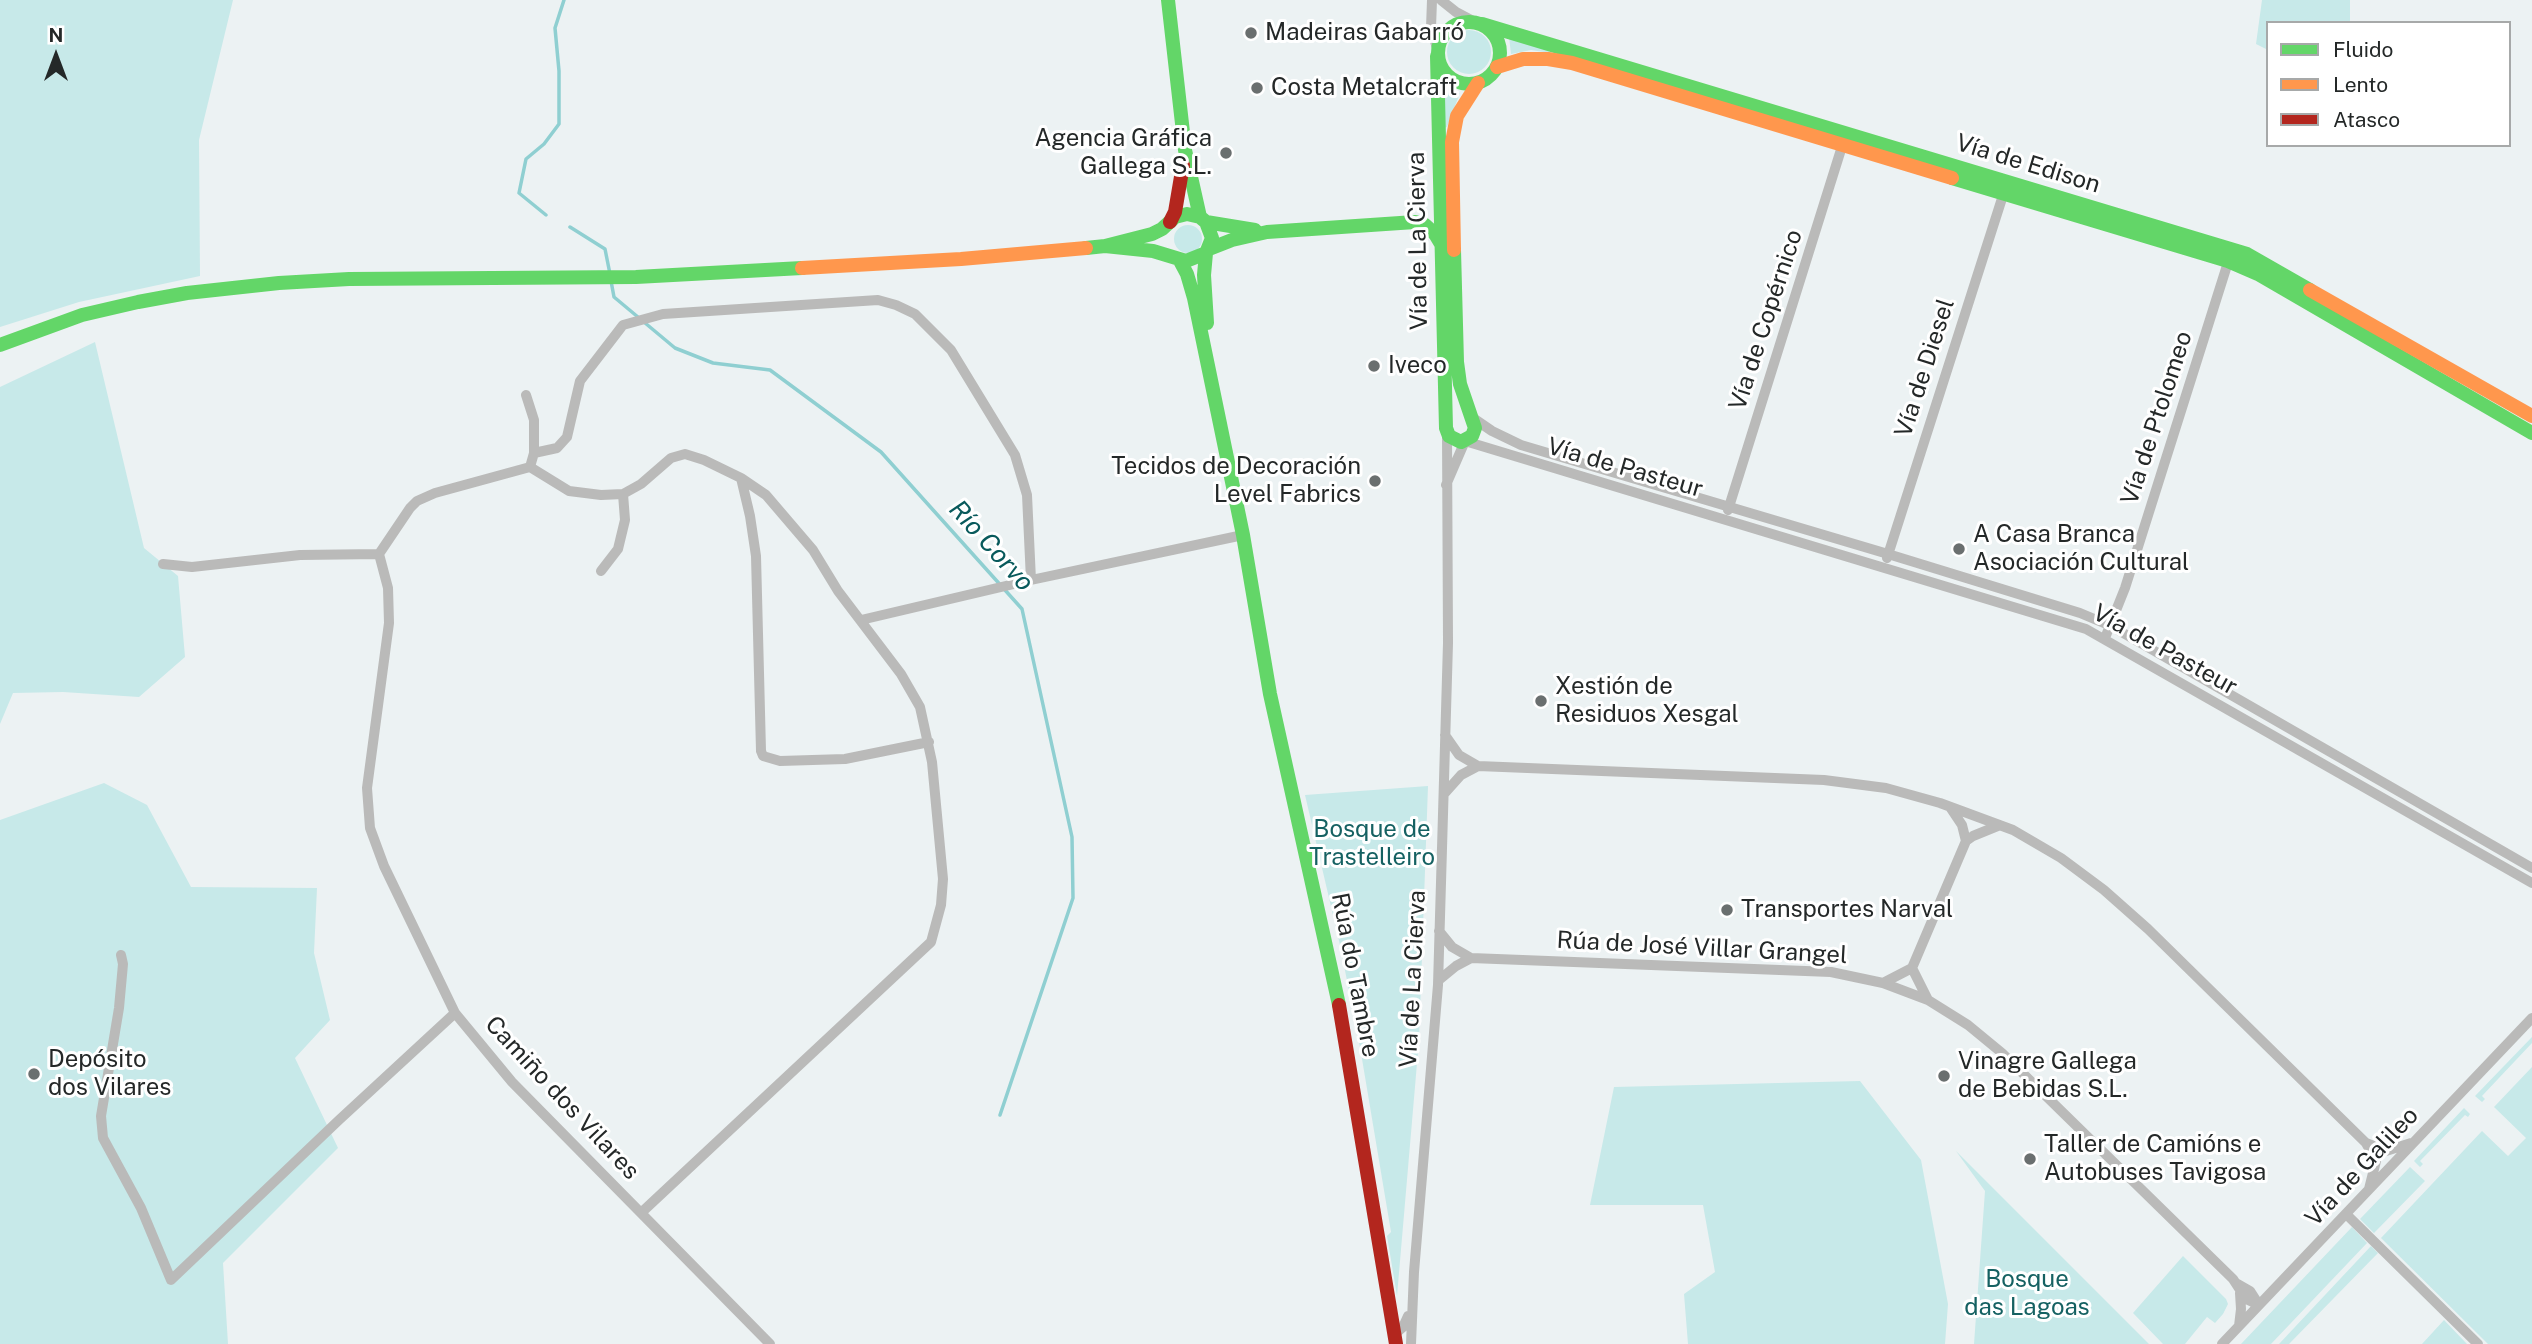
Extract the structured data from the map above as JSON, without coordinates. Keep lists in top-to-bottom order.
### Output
{
  "streets": {
    "main road": ["Vía de Edison", "Vía de La Cierva", "Rúa do Tambre"],
    "street": [
      "Vía de Copérnico",
      "Vía de Diesel",
      "Vía de Ptolomeo",
      "Vía de Pasteur",
      "Rúa de José Villar Grangel",
      "Camiño dos Vilares",
      "Vía de Galileo"
    ]
  },
  "crossings": [
    ["Vía de Edison", "Vía de La Cierva"],
    ["Vía de Edison", "Vía de Copérnico"],
    ["Vía de Edison", "Vía de Diesel"],
    ["Vía de Edison", "Vía de Ptolomeo"],
    ["Vía de La Cierva", "Vía de Pasteur"],
    ["Vía de La Cierva", "Rúa de José Villar Grangel"],
    ["Vía de La Cierva", "Rúa do Tambre"],
    ["Vía de Copérnico", "Vía de Pasteur"],
    ["Vía de Diesel", "Vía de Pasteur"],
    ["Vía de Ptolomeo", "Vía de Pasteur"],
    ["Rúa de José Villar Grangel", "Vía de Galileo"]
  ],
  "water": ["Río Corvo"],
  "parks": ["Bosque de Trastelleiro", "Bosque das Lagoas"],
  "places": [
    "Madeiras Gabarró",
    "Costa Metalcraft",
    "Agencia Gráfica Gallega S.L.",
    "Iveco",
    "Tecidos de Decoración Level Fabrics",
    "A Casa Branca Asociación Cultural",
    "Xestión de Residuos Xesgal",
    "Transportes Narval",
    "Depósito dos Vilares",
    "Vinagre Gallega de Bebidas S.L.",
    "Taller de Camións e Autobuses Tavigosa"
  ],
  "legend": ["Fluido", "Lento", "Atasco"],
  "north": "top"
}
